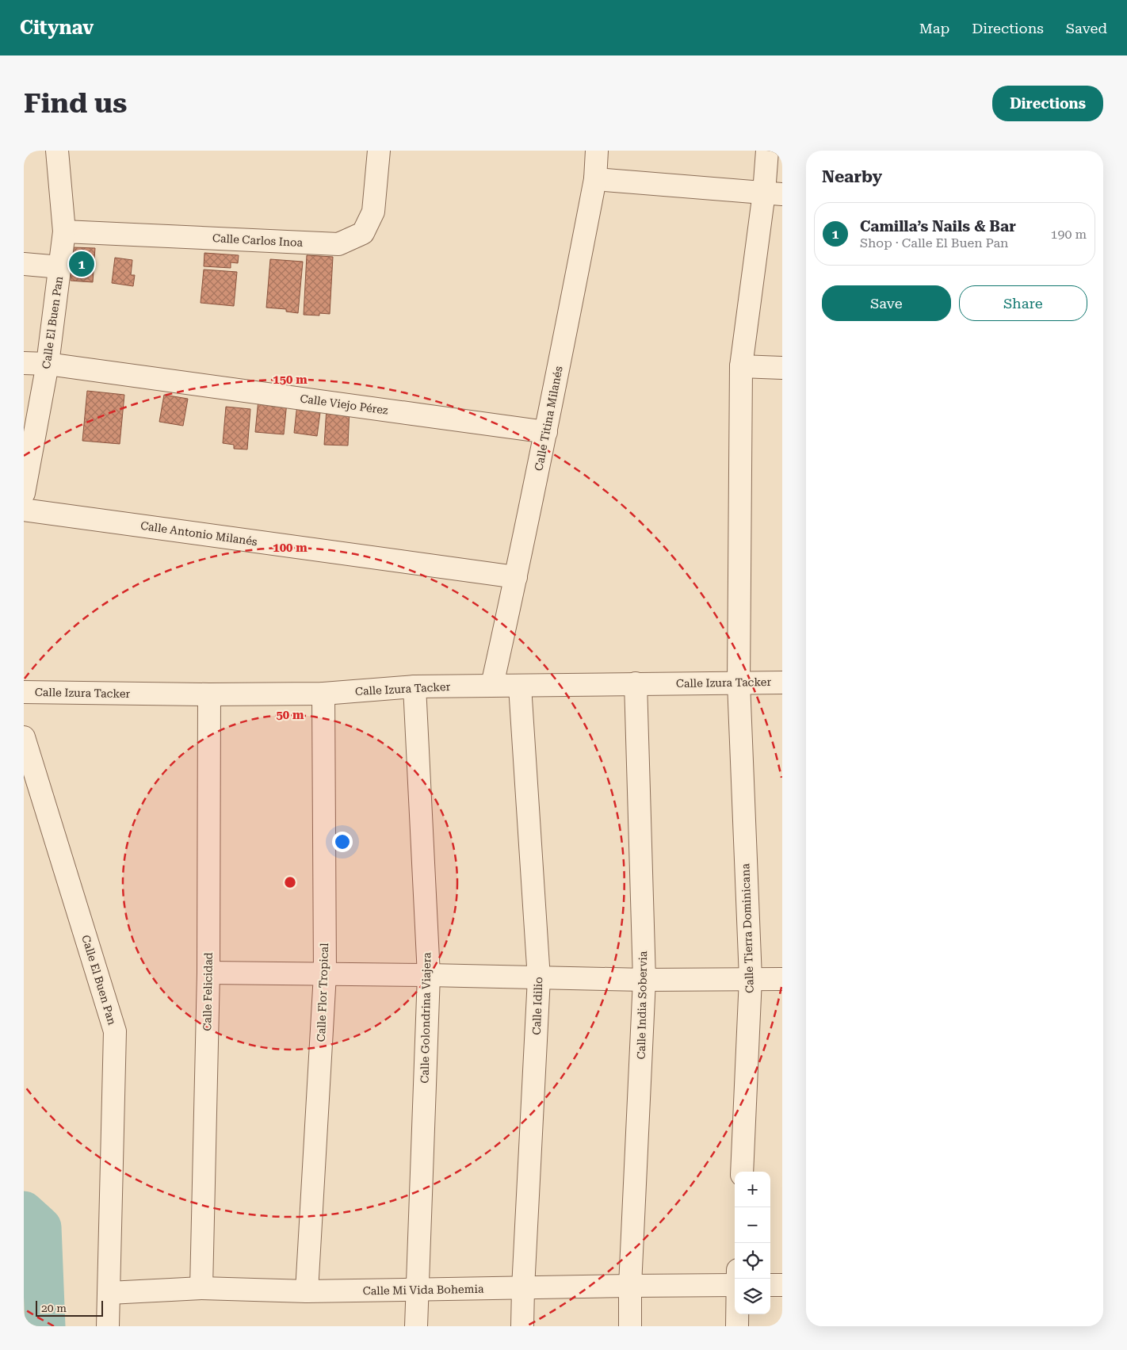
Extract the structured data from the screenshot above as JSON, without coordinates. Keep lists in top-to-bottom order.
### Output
{
  "streets": {
    "street": [
      "Calle Carlos Inoa",
      "Calle El Buen Pan",
      "Calle Viejo Pérez",
      "Calle Titina Milanés",
      "Calle Antonio Milanés",
      "Calle Izura Tacker",
      "Calle Tierra Dominicana",
      "Calle Felicidad",
      "Calle Flor Tropical",
      "Calle India Sobervia",
      "Calle Idilio",
      "Calle Golondrina Viajera",
      "Calle Mi Vida Bohemia"
    ]
  },
  "crossings": [
    ["Calle Carlos Inoa", "Calle El Buen Pan"],
    ["Calle El Buen Pan", "Calle Viejo Pérez"],
    ["Calle El Buen Pan", "Calle Mi Vida Bohemia"],
    ["Calle Viejo Pérez", "Calle Titina Milanés"],
    ["Calle Titina Milanés", "Calle Antonio Milanés"],
    ["Calle Titina Milanés", "Calle Izura Tacker"],
    ["Calle Izura Tacker", "Calle Tierra Dominicana"],
    ["Calle Izura Tacker", "Calle Felicidad"],
    ["Calle Izura Tacker", "Calle Flor Tropical"],
    ["Calle Izura Tacker", "Calle India Sobervia"],
    ["Calle Izura Tacker", "Calle Idilio"],
    ["Calle Izura Tacker", "Calle Golondrina Viajera"],
    ["Calle Felicidad", "Calle Mi Vida Bohemia"],
    ["Calle Flor Tropical", "Calle Mi Vida Bohemia"],
    ["Calle India Sobervia", "Calle Mi Vida Bohemia"],
    ["Calle Idilio", "Calle Mi Vida Bohemia"],
    ["Calle Golondrina Viajera", "Calle Mi Vida Bohemia"]
  ],
  "scale_bar": "20 m",
  "page": {
    "header": "Citynav",
    "nav": ["Map", "Directions", "Saved"],
    "buttons": [
      "Directions",
      ["Save", "Share"]
    ],
    "title": "Find us",
    "heading": "Nearby",
    "list": [
      {
        "mark": "1",
        "name": "Camilla’s Nails & Bar",
        "note": "Shop · Calle El Buen Pan",
        "value": "190 m"
      }
    ],
    "pins": "1",
    "map_buttons": ["+", "−"],
    "scale": "20 m"
  },
  "rings": ["150 m", "100 m", "50 m"]
}
